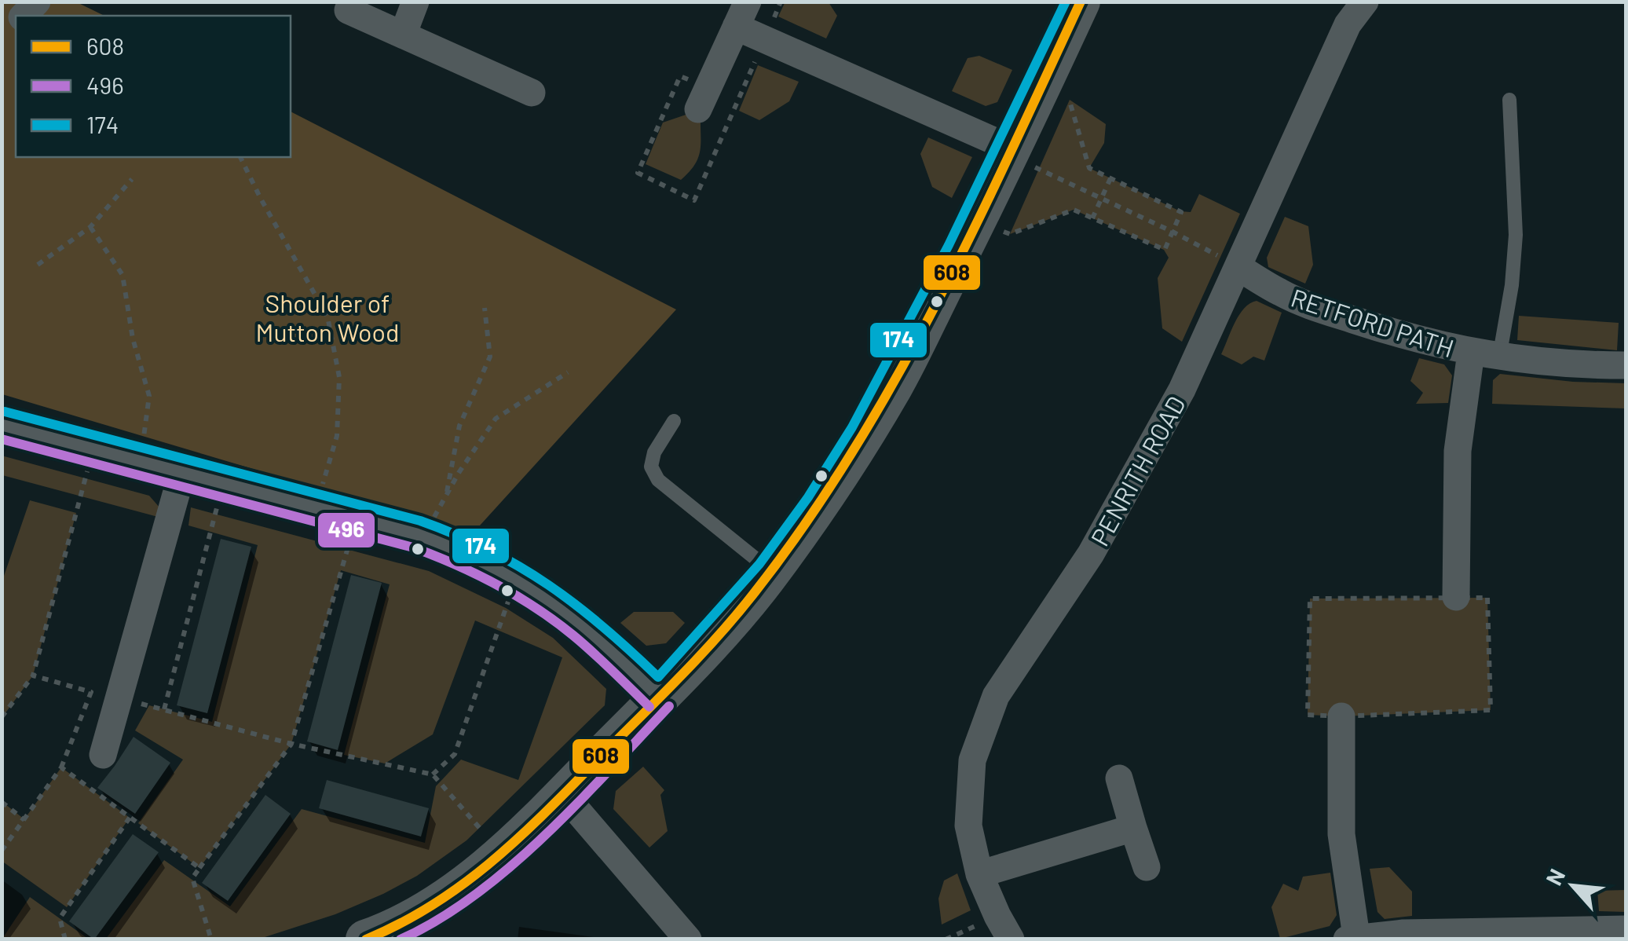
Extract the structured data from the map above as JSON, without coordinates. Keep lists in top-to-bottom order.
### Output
{
  "streets": {
    "street": ["RETFORD PATH", "PENRITH ROAD"]
  },
  "crossings": [
    ["RETFORD PATH", "PENRITH ROAD"]
  ],
  "parks": ["Shoulder of Mutton Wood"],
  "lines": ["transit line 608", "transit line 174", "transit line 496"],
  "legend": ["608", "496", "174"],
  "north": "top left"
}
